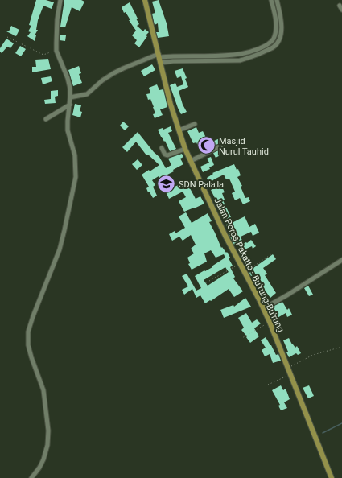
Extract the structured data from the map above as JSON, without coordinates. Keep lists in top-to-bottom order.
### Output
{
  "streets": {
    "main road": ["Jalan Poros Pakatto - Bu'rung-Bu'rung"]
  },
  "places": {
    "mosque": ["Masjid Nurul Tauhid"],
    "school or university": ["SDN Pala'la"]
  }
}
